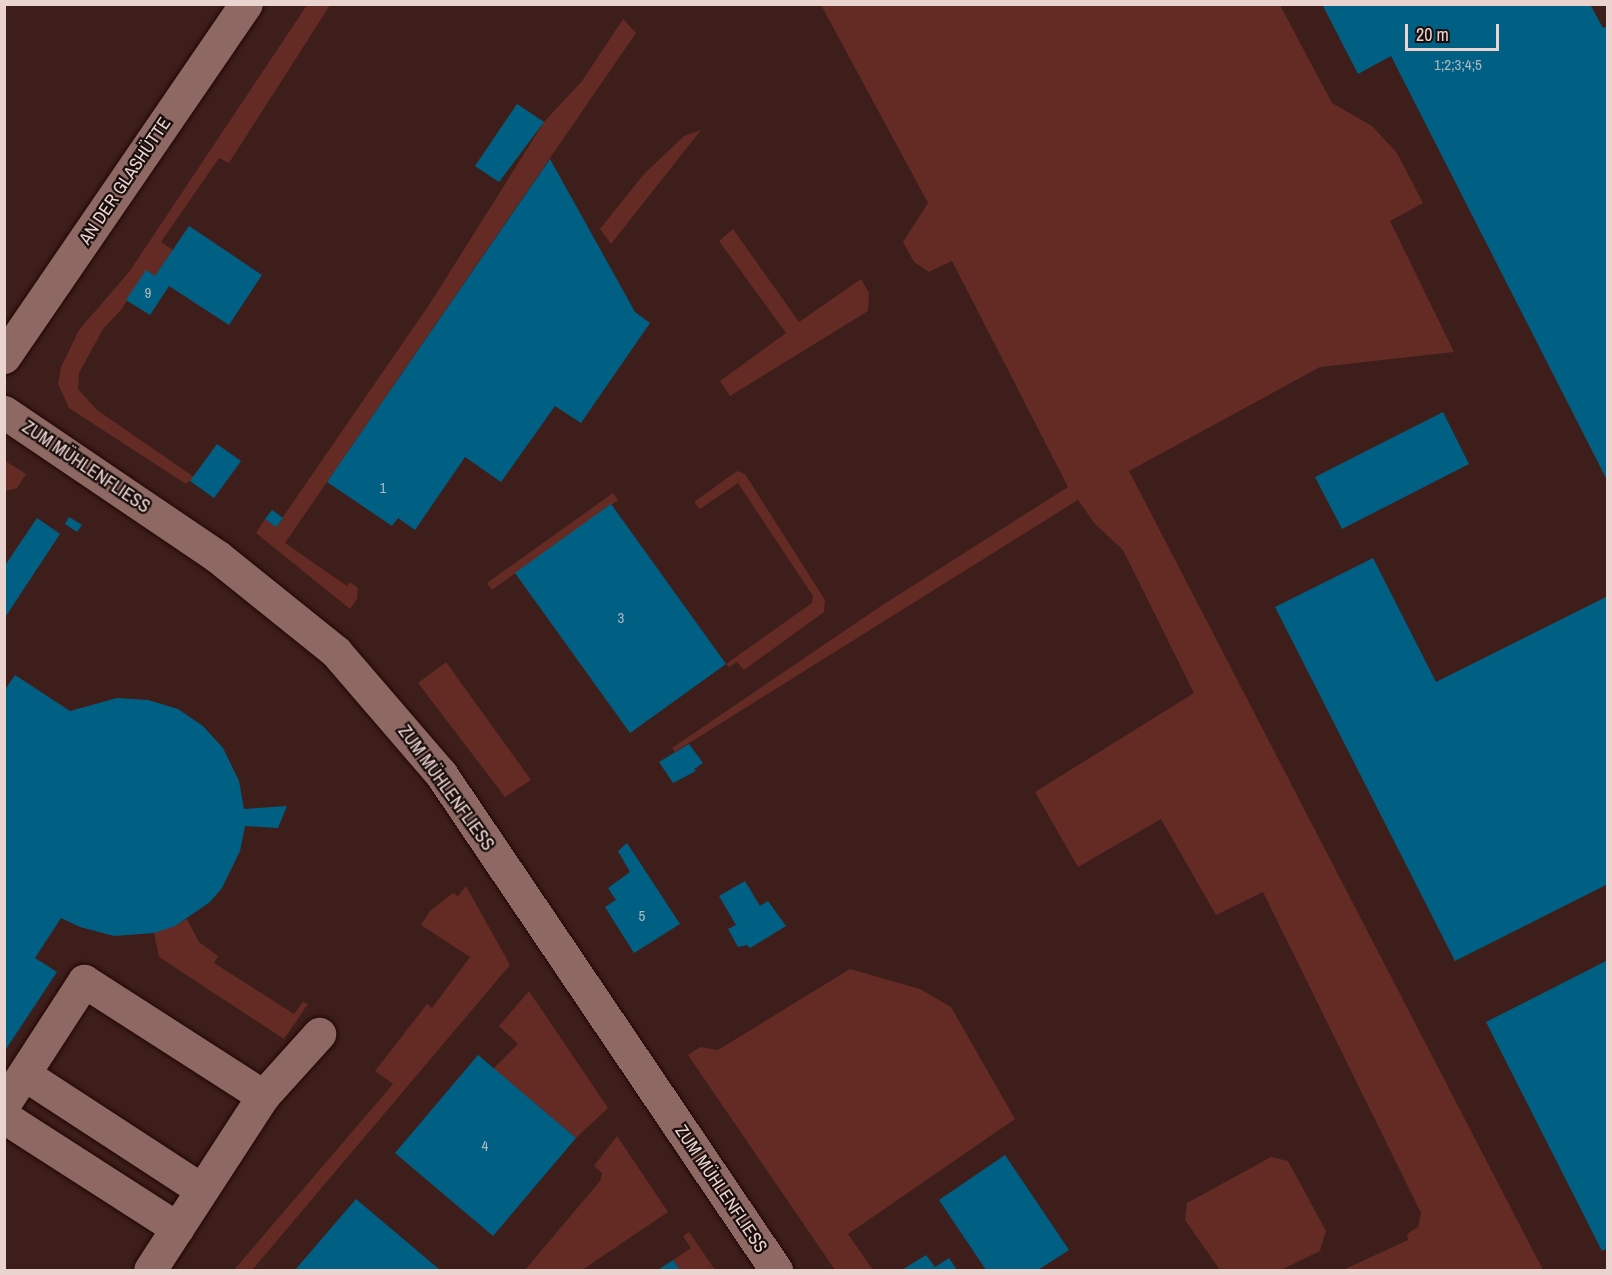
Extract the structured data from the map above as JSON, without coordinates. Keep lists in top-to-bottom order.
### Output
{
  "streets": {
    "street": ["AN DER GLASHÜTTE", "ZUM MÜHLENFLIESS"]
  },
  "house_numbers": [
    "1;2;3;4;5",
    "9",
    "1",
    "3",
    "5",
    "4"
  ],
  "scale_bar": "20 m"
}
